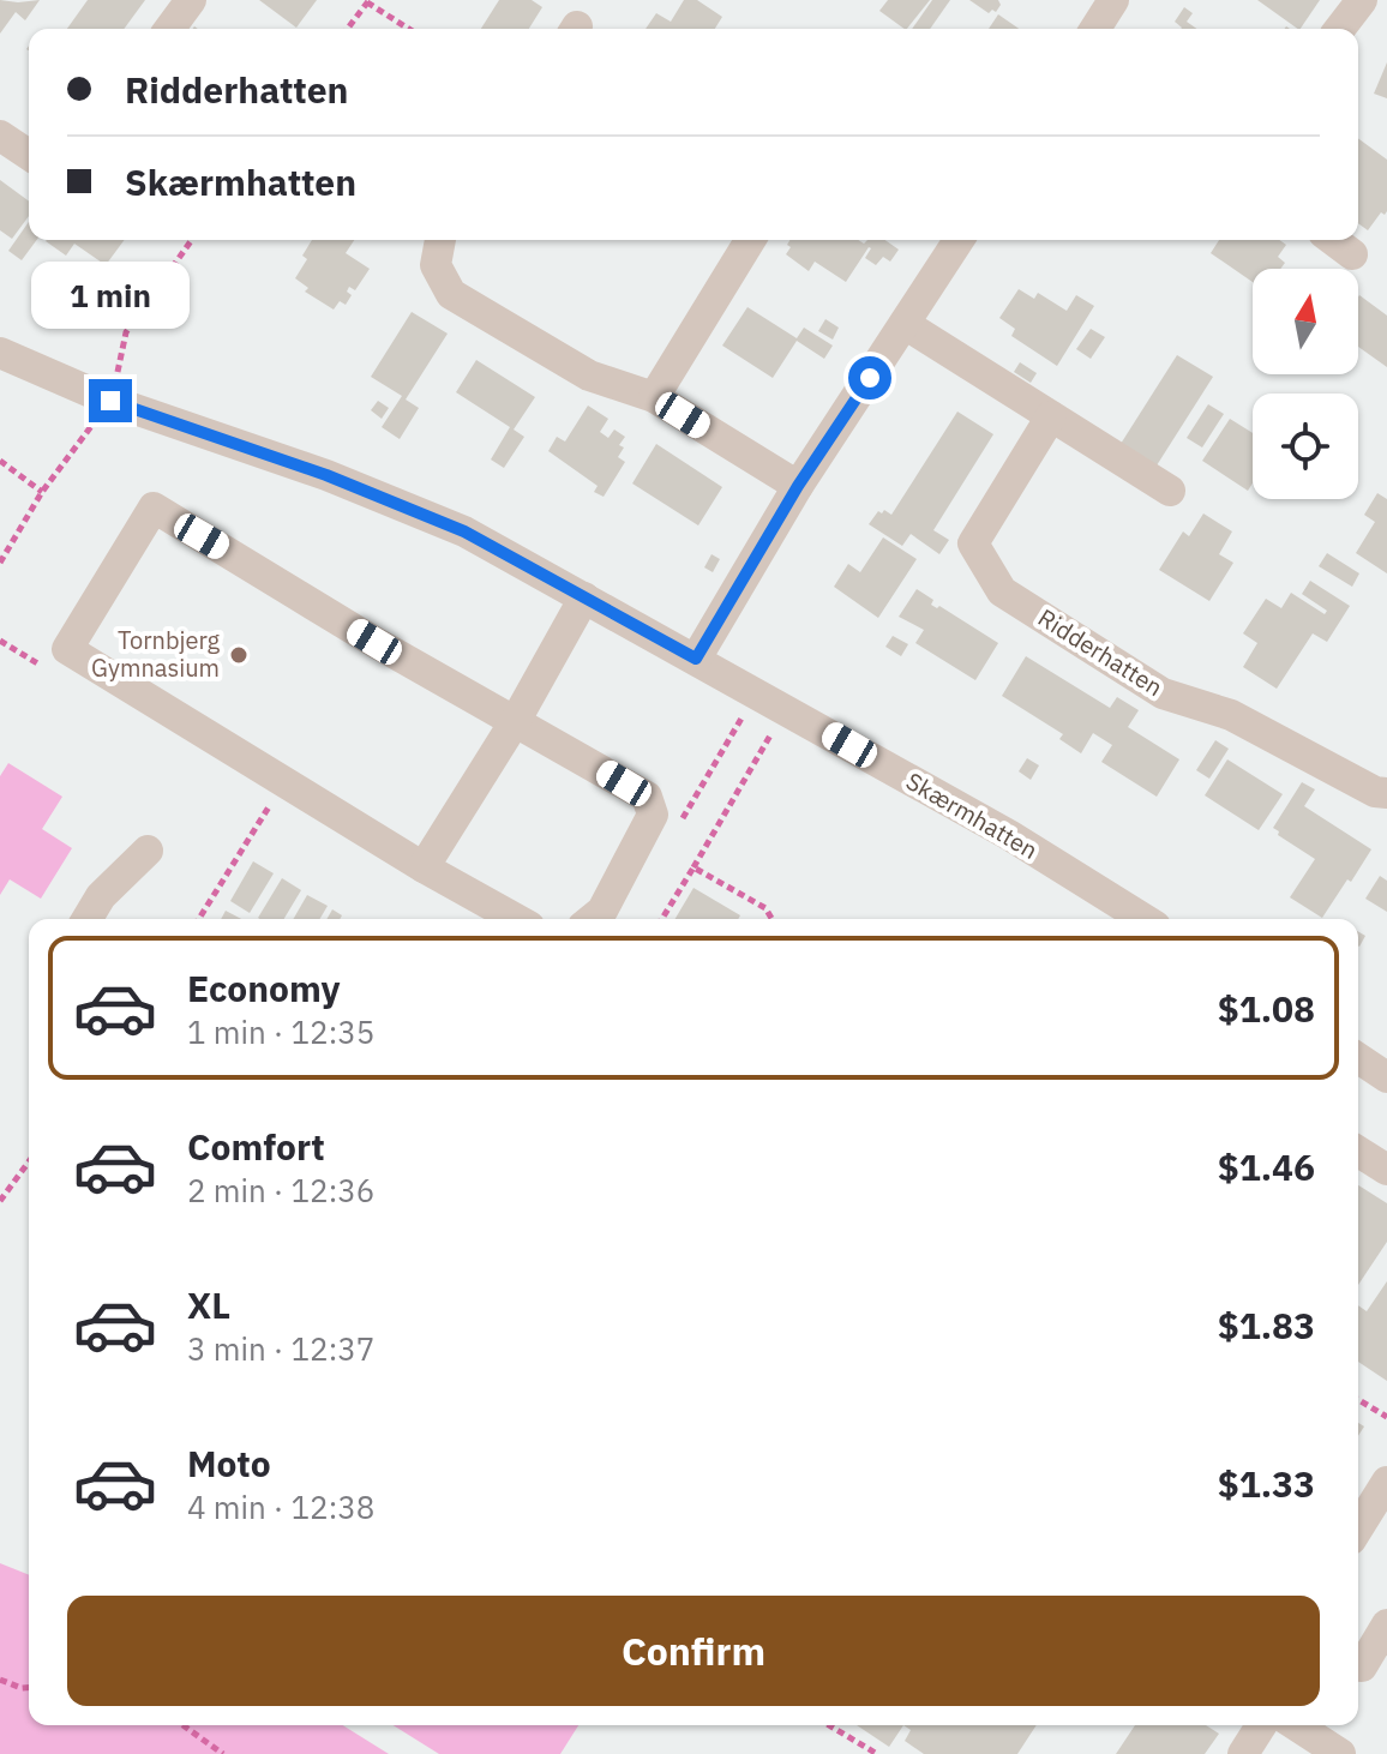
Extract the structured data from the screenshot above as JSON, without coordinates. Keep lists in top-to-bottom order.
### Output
{
  "streets": {
    "street": ["Ridderhatten", "Skærmhatten"]
  },
  "places": ["Tornbjerg Gymnasium"],
  "north": "top",
  "page": {
    "banner": ["Ridderhatten", "Skærmhatten"],
    "bubble": "1 min",
    "list": [
      {
        "name": "Economy",
        "note": "1 min · 12:35",
        "value": "$1.08"
      },
      {
        "name": "Comfort",
        "note": "2 min · 12:36",
        "value": "$1.46"
      },
      {
        "name": "XL",
        "note": "3 min · 12:37",
        "value": "$1.83"
      },
      {
        "name": "Moto",
        "note": "4 min · 12:38",
        "value": "$1.33"
      }
    ],
    "buttons": "Confirm"
  }
}
